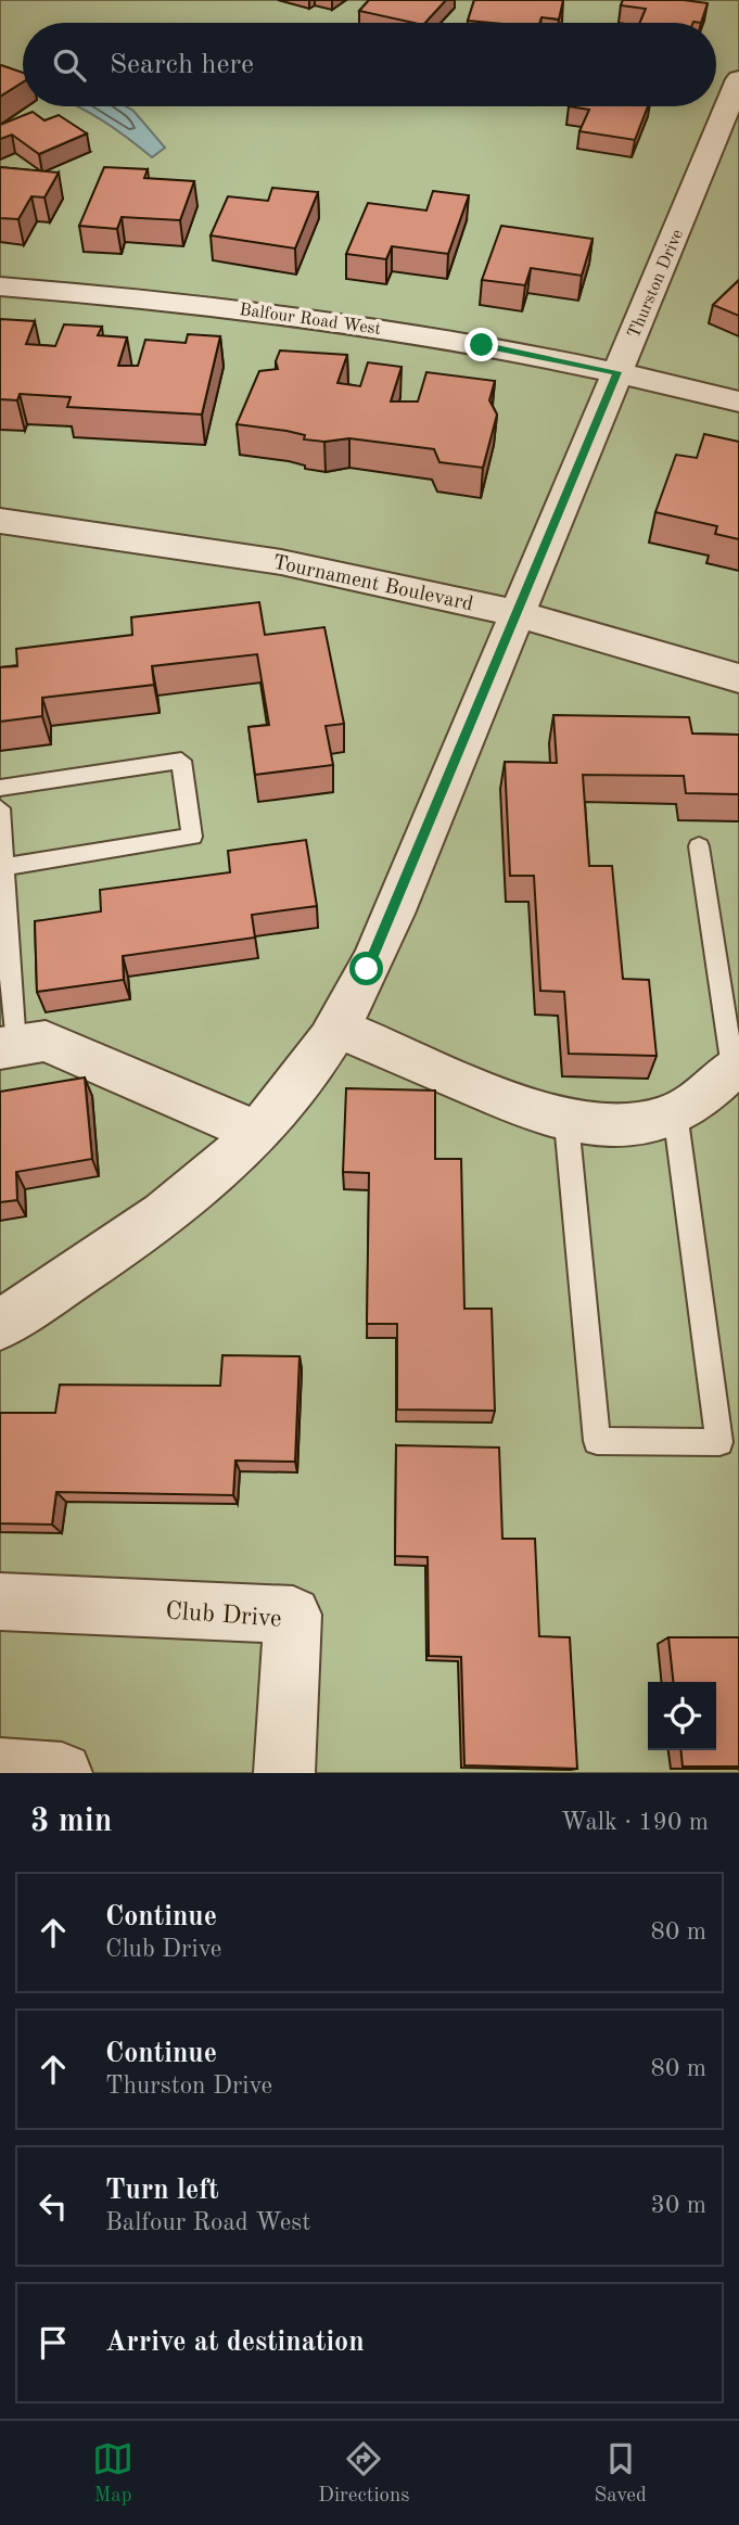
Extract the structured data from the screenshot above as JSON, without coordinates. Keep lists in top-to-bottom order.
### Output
{
  "streets": {
    "street": [
      "Thurston Drive",
      "Balfour Road West",
      "Tournament Boulevard",
      "Club Drive"
    ]
  },
  "crossings": [
    ["Thurston Drive", "Balfour Road West"],
    ["Thurston Drive", "Tournament Boulevard"]
  ],
  "page": {
    "search": "Search here",
    "heading": ["3 min", "Walk · 190 m"],
    "list": [
      ["Continue", "Club Drive", "80 m"],
      ["Continue", "Thurston Drive", "80 m"],
      ["Turn left", "Balfour Road West", "30 m"],
      "Arrive at destination"
    ],
    "nav": ["Map", "Directions", "Saved"]
  }
}
